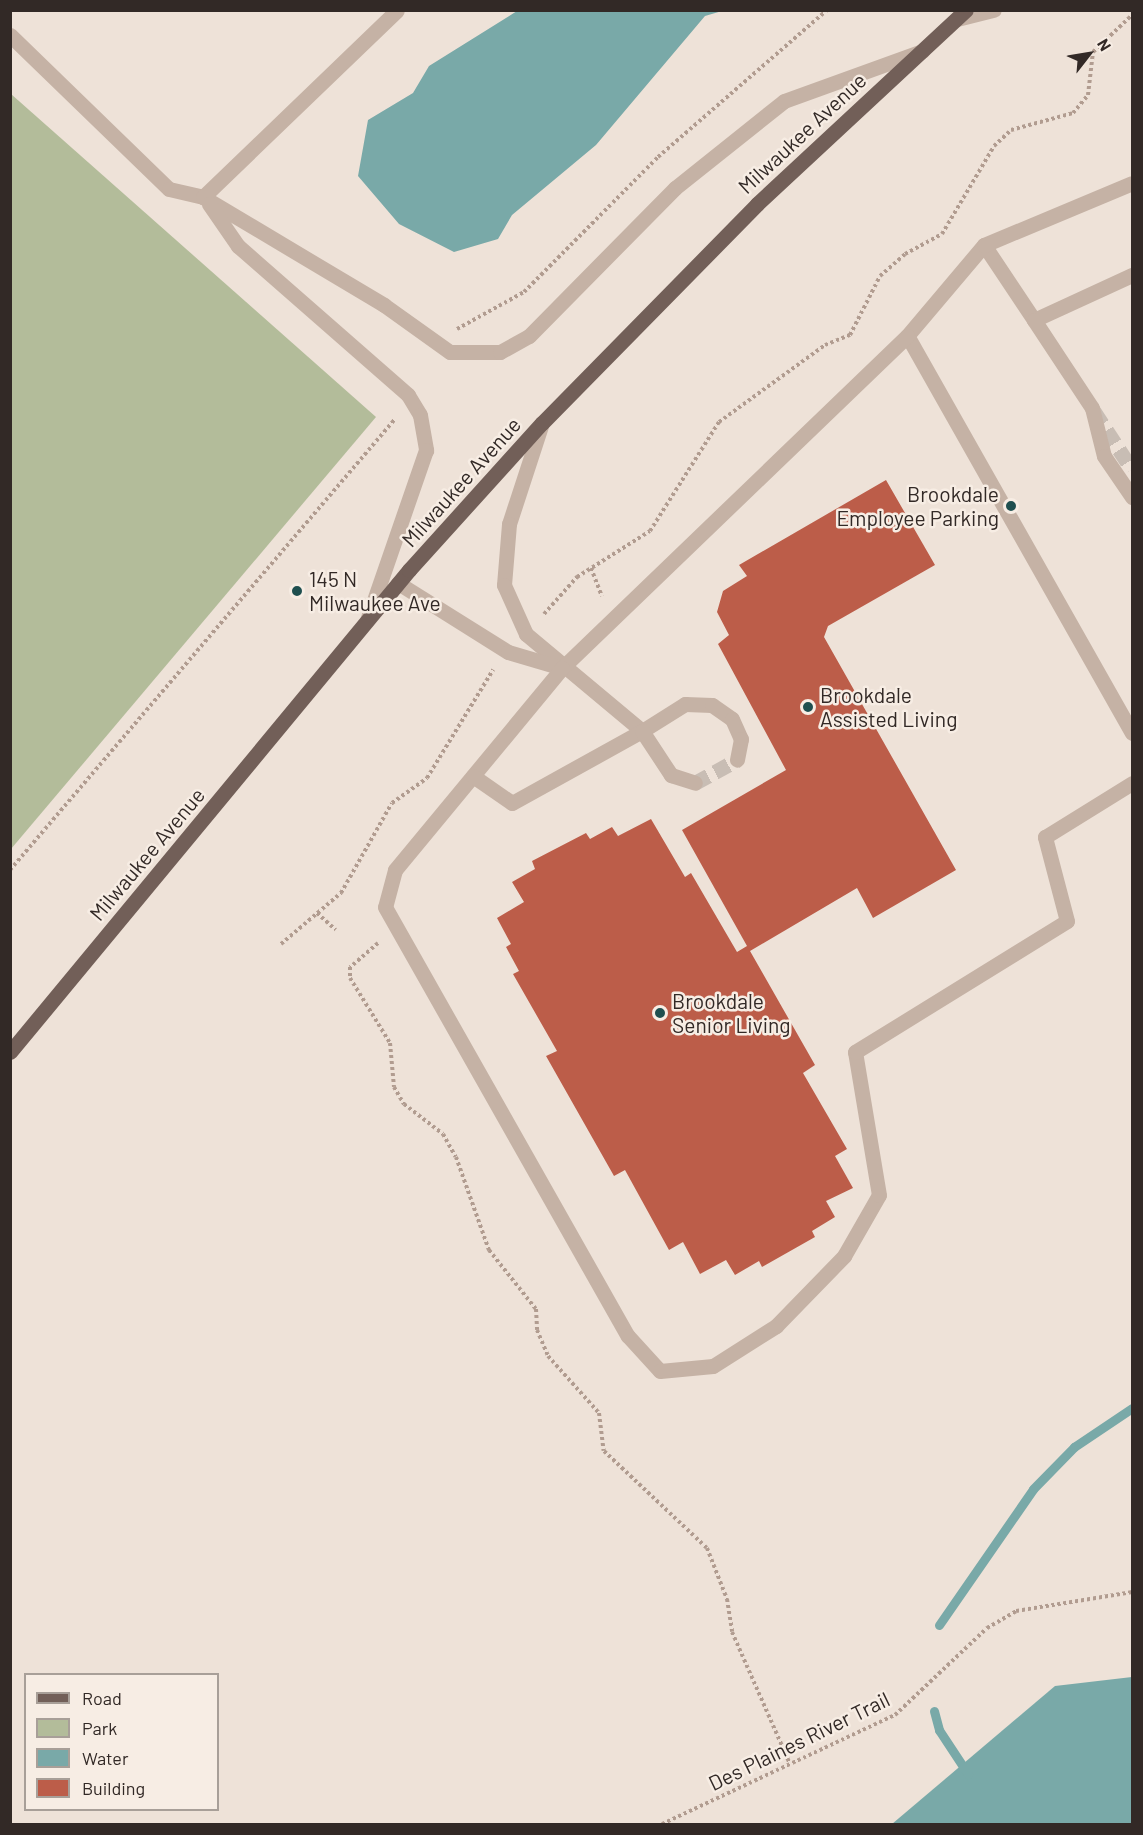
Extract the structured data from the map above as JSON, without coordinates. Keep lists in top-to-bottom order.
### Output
{
  "streets": {
    "main road": ["Milwaukee Avenue"],
    "path": ["Des Plaines River Trail"]
  },
  "places": [
    "Brookdale Employee Parking",
    "145 N Milwaukee Ave",
    "Brookdale Assisted Living",
    "Brookdale Senior Living"
  ],
  "legend": [
    "Road",
    "Park",
    "Water",
    "Building"
  ],
  "north": "top right"
}
